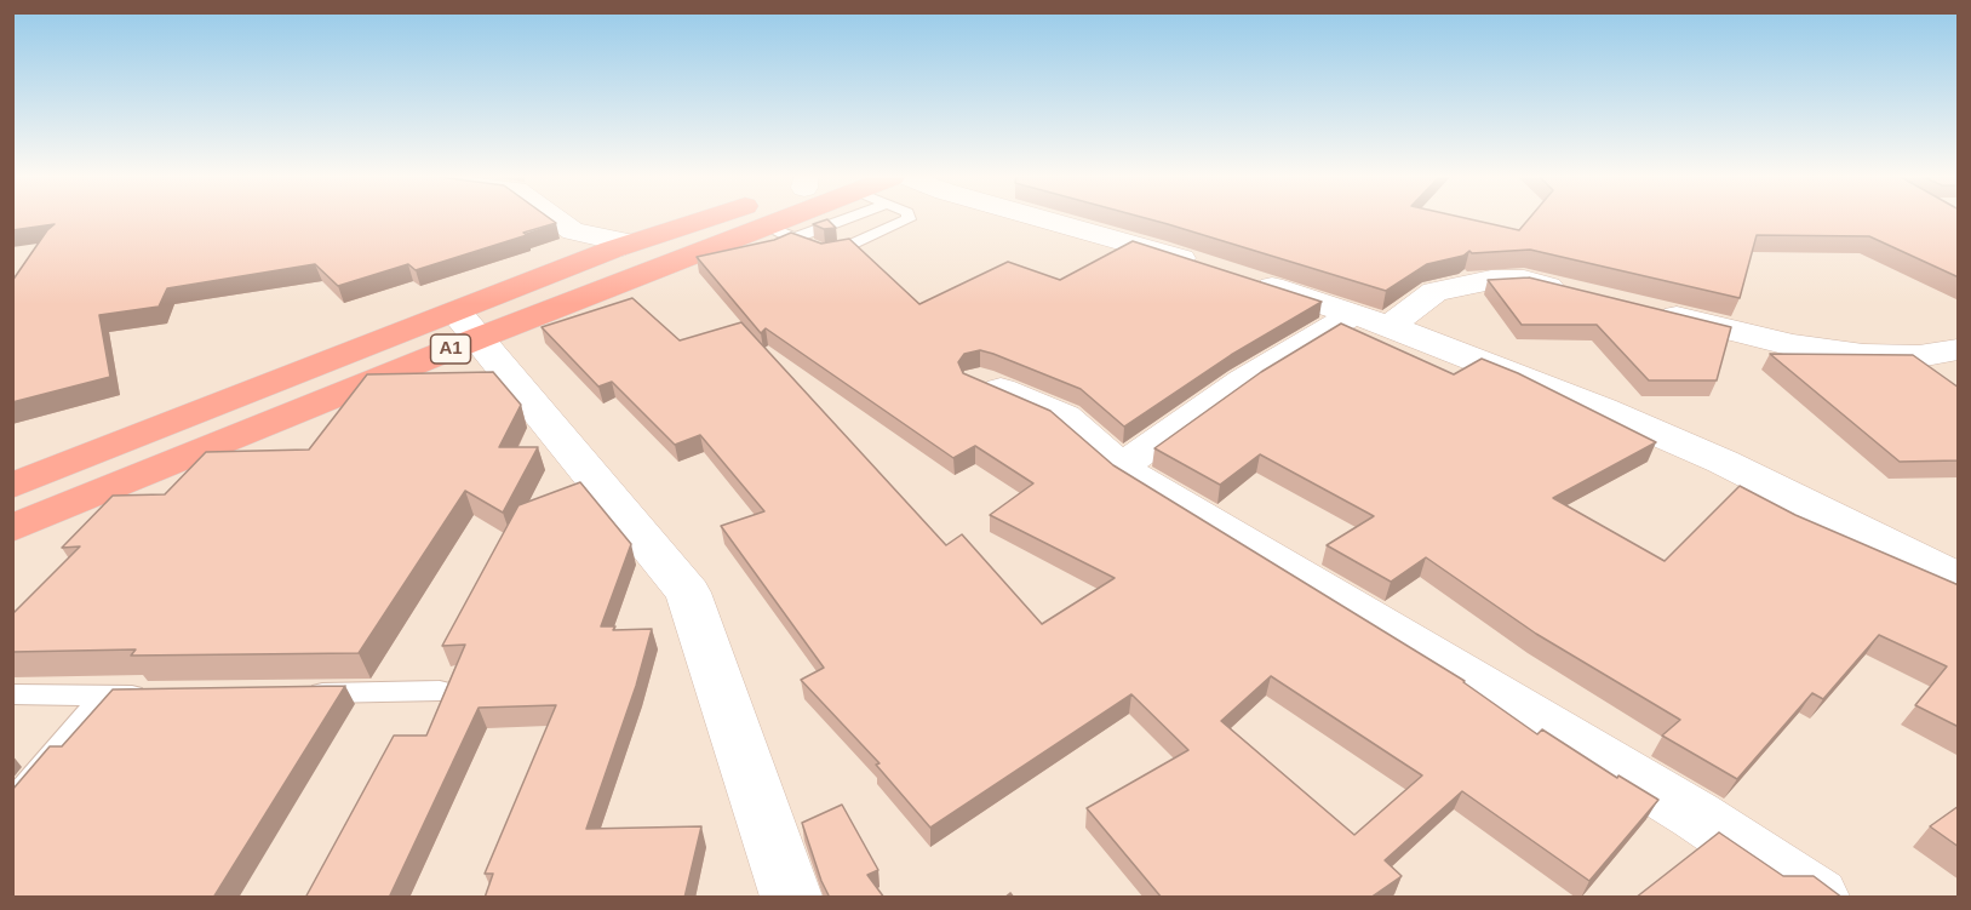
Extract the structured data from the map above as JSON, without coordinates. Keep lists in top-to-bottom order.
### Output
{
  "streets": {
    "highway": ["A1"]
  }
}
